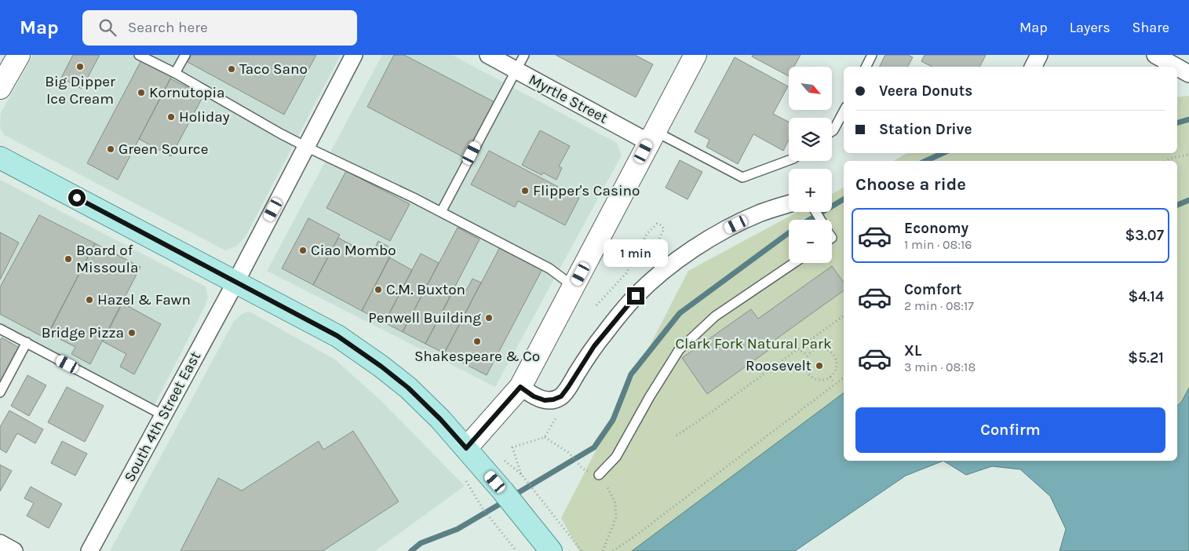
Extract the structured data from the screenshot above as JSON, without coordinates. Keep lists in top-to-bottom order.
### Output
{
  "streets": {
    "street": ["Myrtle Street", "South 4th Street East"]
  },
  "parks": ["Clark Fork Natural Park"],
  "places": [
    "Big Dipper Ice Cream",
    "Taco Sano",
    "Kornutopia",
    "Holiday",
    "Green Source",
    "Flipper's Casino",
    "Ciao Mombo",
    "Board of Missoula",
    "C.M. Buxton",
    "Hazel & Fawn",
    "Penwell Building",
    "Bridge Pizza",
    "Shakespeare & Co",
    "Roosevelt"
  ],
  "north": "bottom right",
  "page": {
    "header": "Map",
    "search": "Search here",
    "nav": ["Map", "Layers", "Share"],
    "map_buttons": ["+", "−"],
    "banner": ["Veera Donuts", "Station Drive"],
    "heading": "Choose a ride",
    "list": [
      {
        "name": "Economy",
        "note": "1 min · 08:16",
        "value": "$3.07"
      },
      {
        "name": "Comfort",
        "note": "2 min · 08:17",
        "value": "$4.14"
      },
      {
        "name": "XL",
        "note": "3 min · 08:18",
        "value": "$5.21"
      }
    ],
    "bubble": "1 min",
    "buttons": "Confirm"
  }
}
